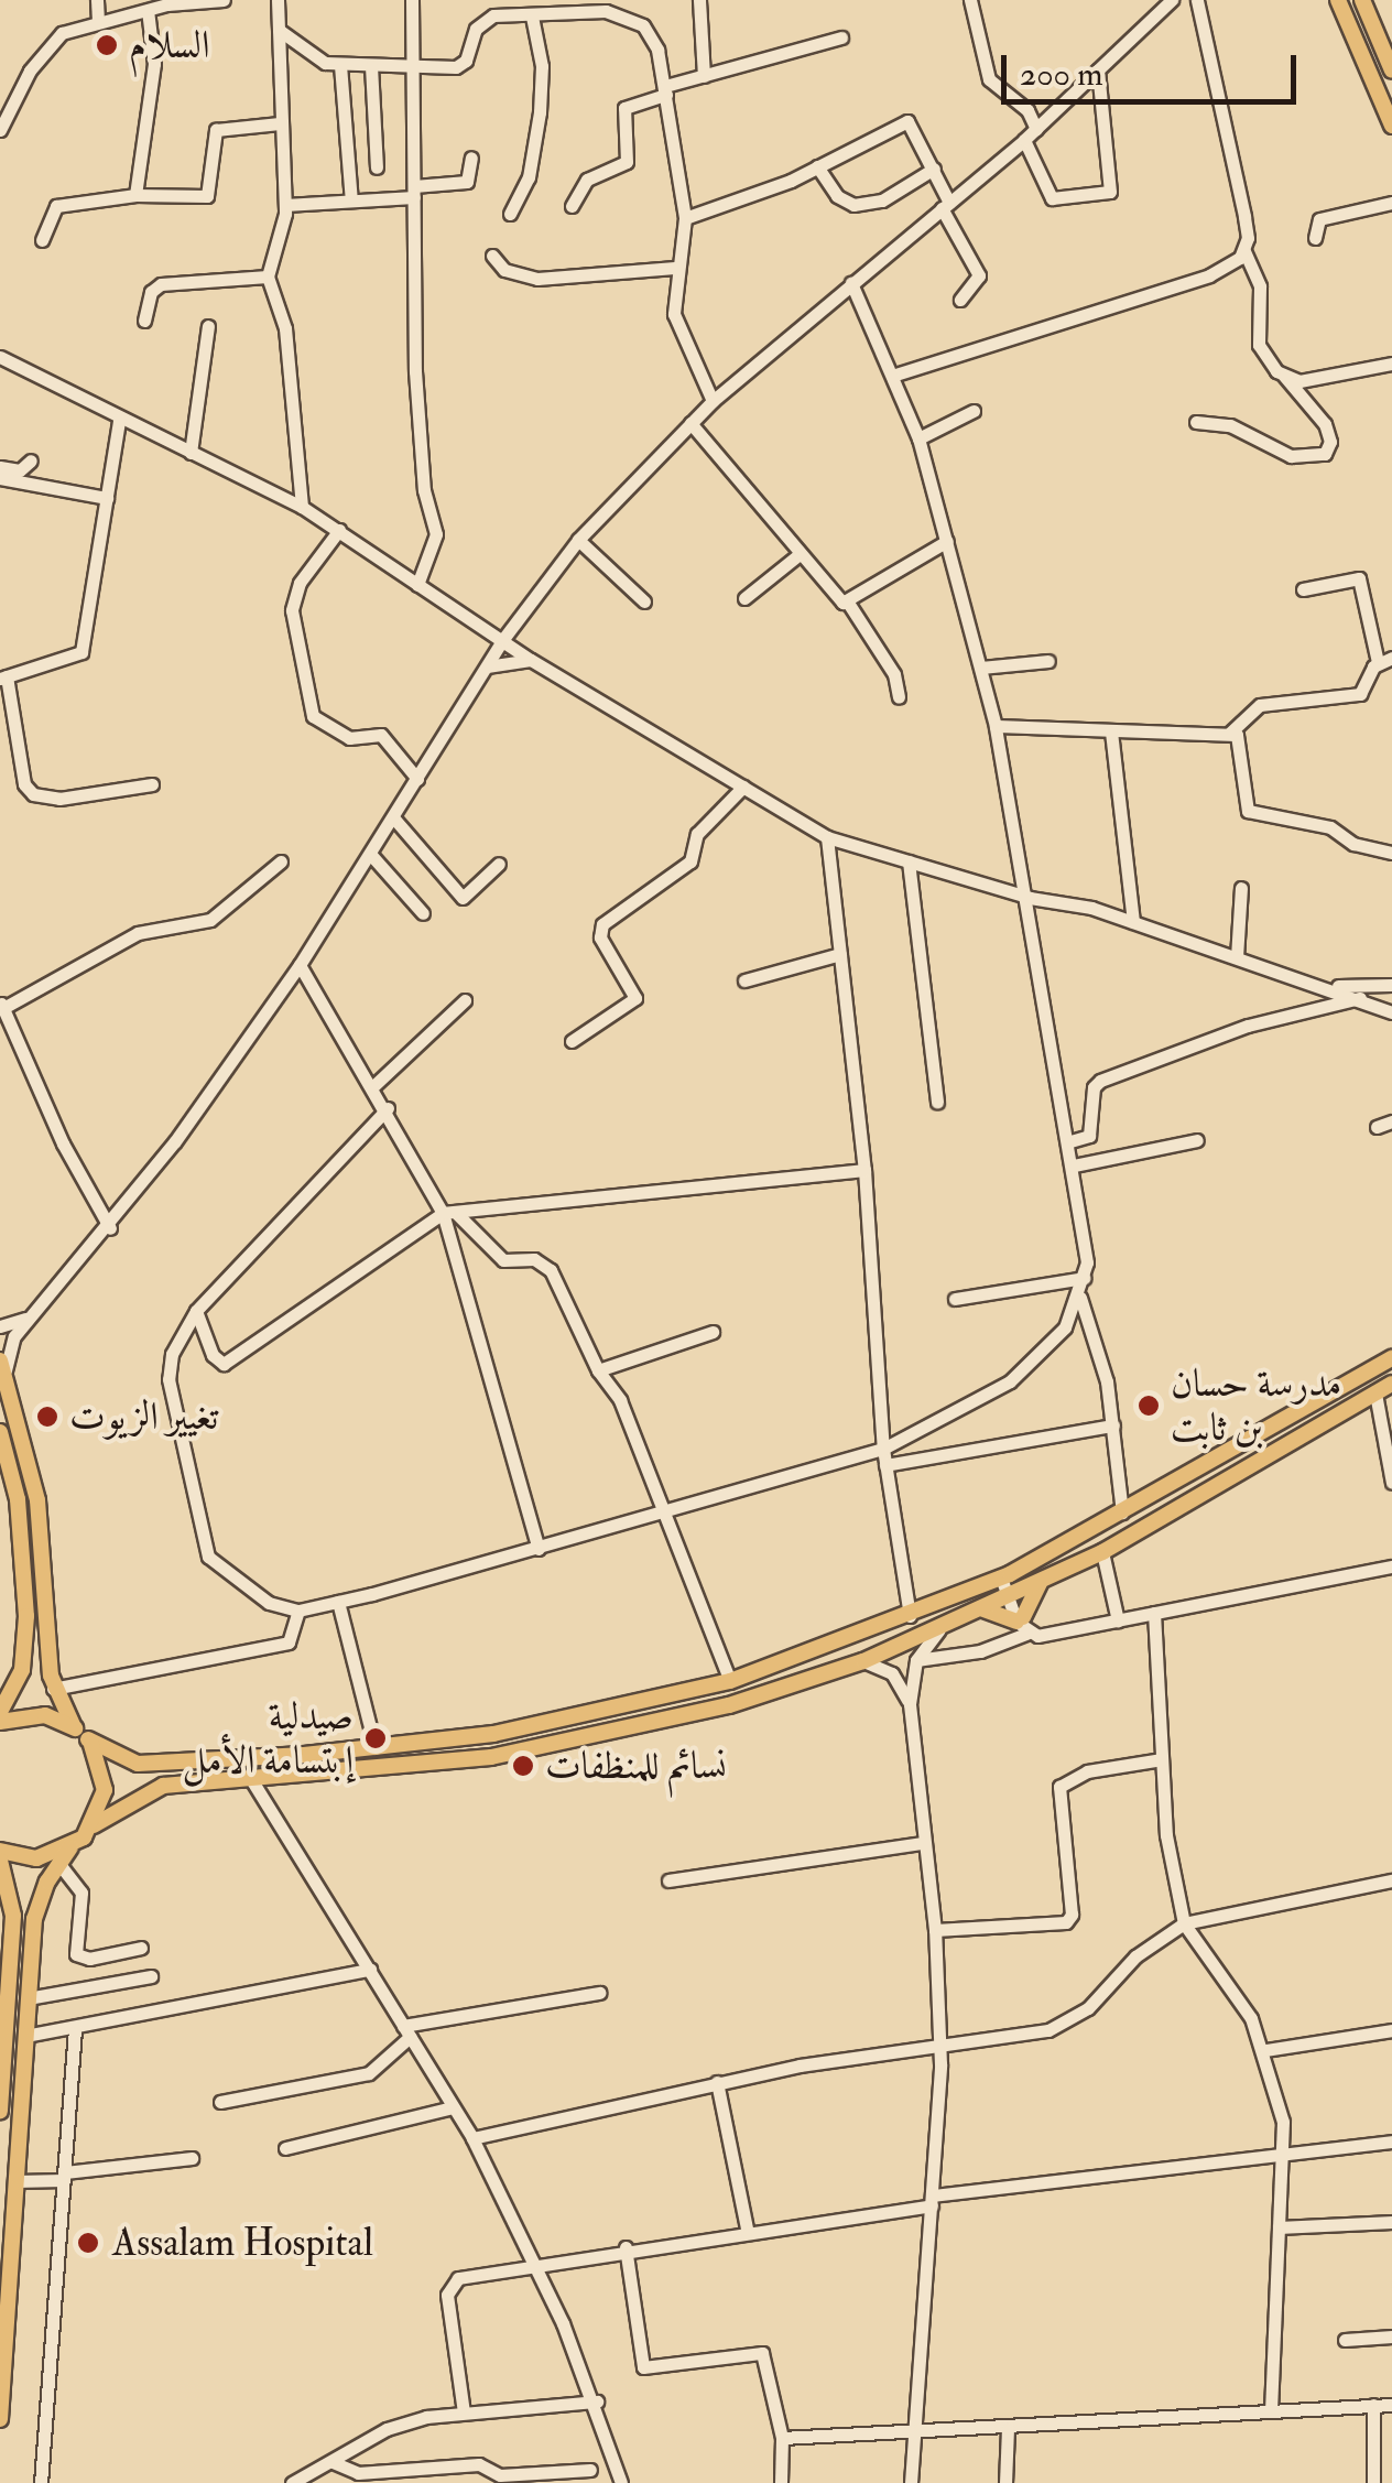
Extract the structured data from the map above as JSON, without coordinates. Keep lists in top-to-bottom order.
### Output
{
  "places": [
    "السلام",
    "مدرسة حسان بن ثابت",
    "تغيير الزيوت",
    "صيدلية إبتسامة الأمل",
    "نسائم للمنظفات",
    "Assalam Hospital"
  ],
  "scale_bar": "200 m"
}
